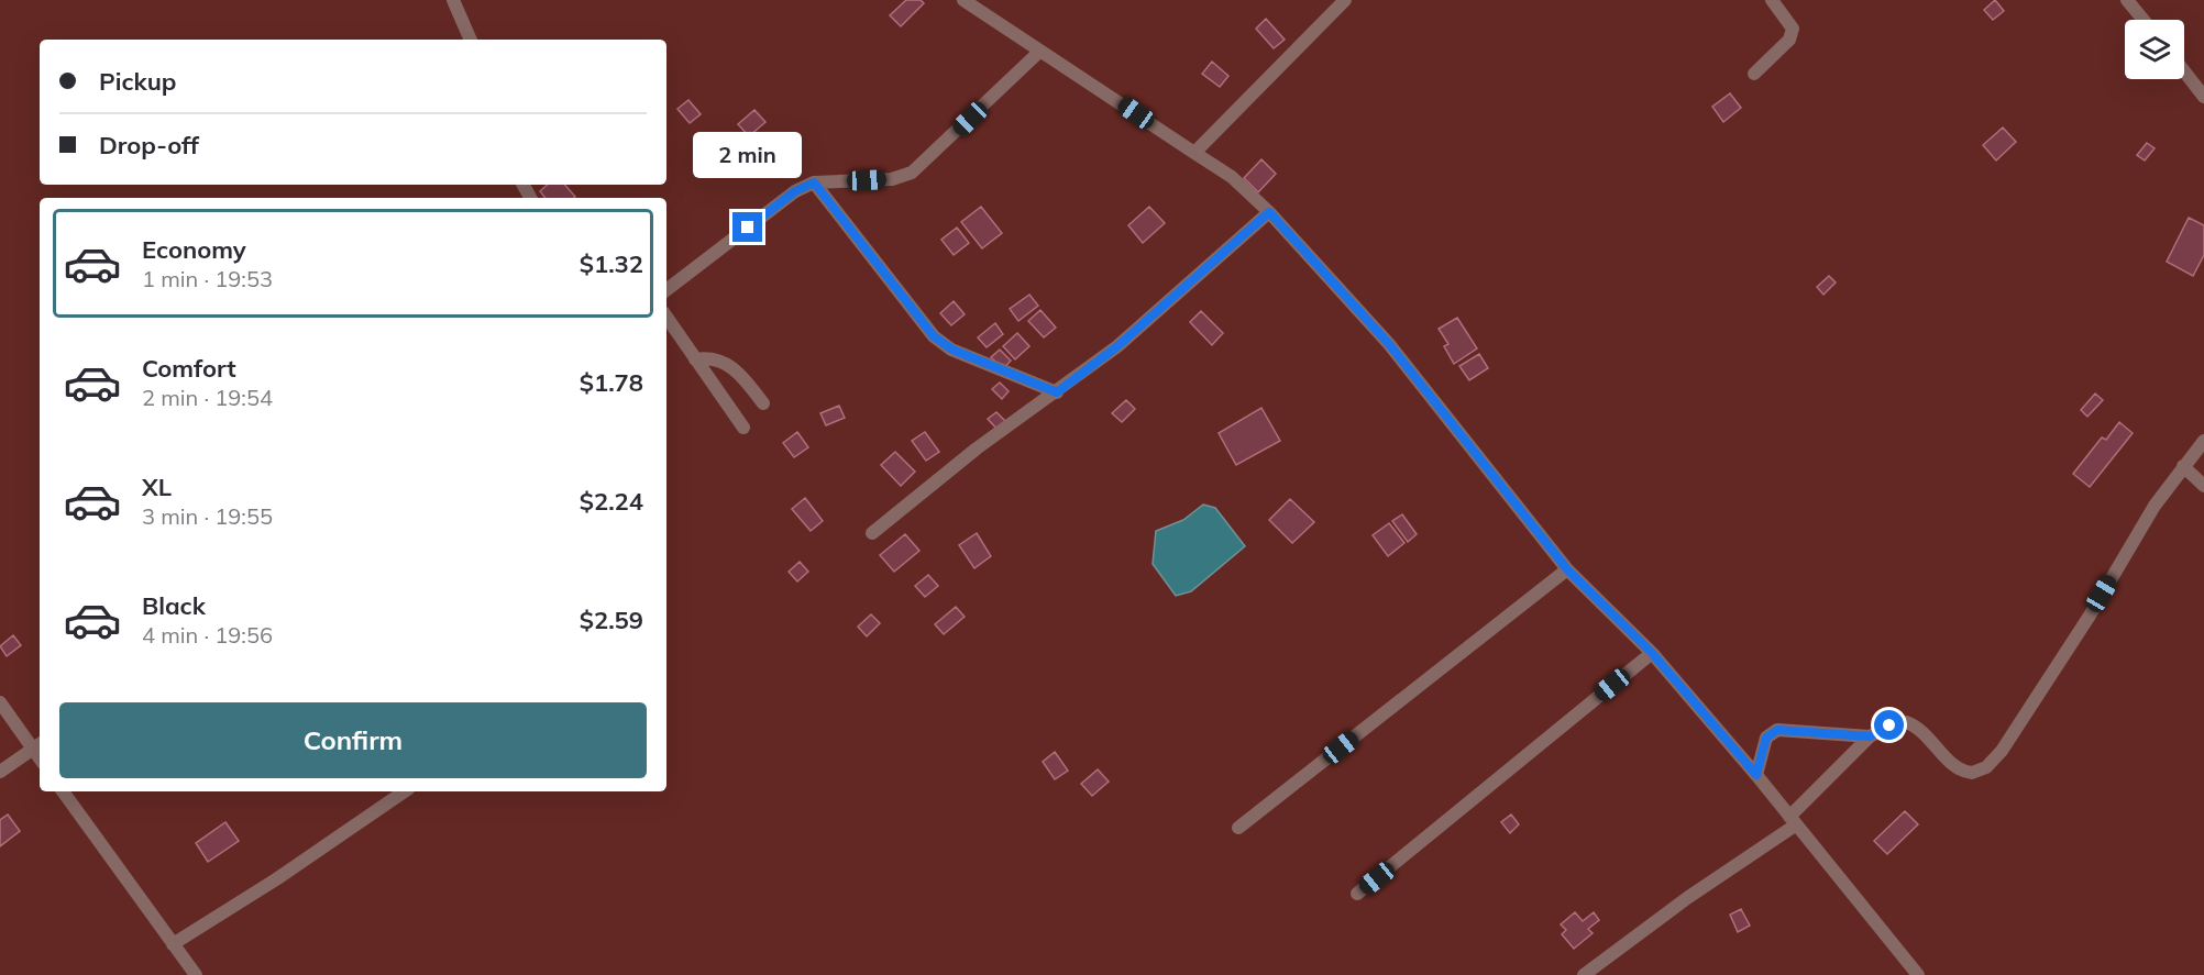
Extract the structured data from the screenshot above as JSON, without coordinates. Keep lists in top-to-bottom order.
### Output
{
  "page": {
    "banner": ["Pickup", "Drop-off"],
    "bubble": "2 min",
    "list": [
      {
        "name": "Economy",
        "note": "1 min · 19:53",
        "value": "$1.32"
      },
      {
        "name": "Comfort",
        "note": "2 min · 19:54",
        "value": "$1.78"
      },
      {
        "name": "XL",
        "note": "3 min · 19:55",
        "value": "$2.24"
      },
      {
        "name": "Black",
        "note": "4 min · 19:56",
        "value": "$2.59"
      }
    ],
    "buttons": "Confirm"
  }
}
